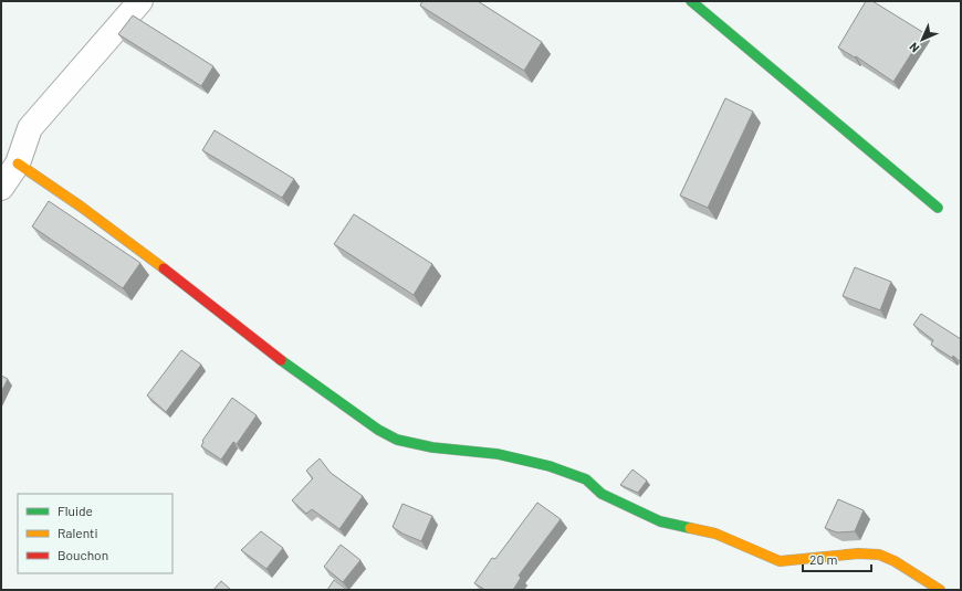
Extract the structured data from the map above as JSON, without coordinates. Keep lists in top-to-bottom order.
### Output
{
  "legend": ["Fluide", "Ralenti", "Bouchon"],
  "scale_bar": "20 m",
  "north": "bottom left"
}
